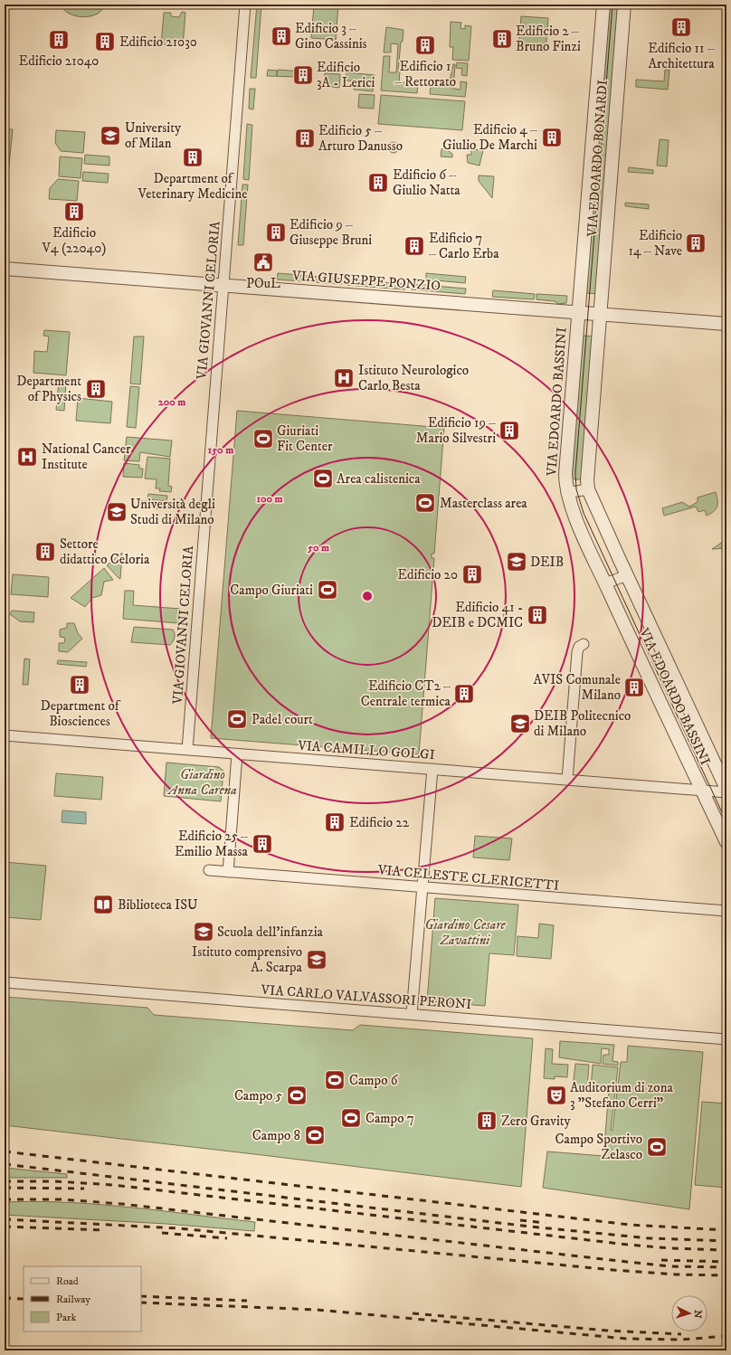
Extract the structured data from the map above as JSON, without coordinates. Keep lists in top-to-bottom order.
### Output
{
  "streets": {
    "street": [
      "VIA EDOARDO BONARDI",
      "VIA GIUSEPPE PONZIO",
      "VIA GIOVANNI CELORIA",
      "VIA EDOARDO BASSINI",
      "VIA CAMILLO GOLGI",
      "VIA CELESTE CLERICETTI",
      "VIA CARLO VALVASSORI PERONI"
    ]
  },
  "crossings": [
    ["VIA EDOARDO BONARDI", "VIA GIUSEPPE PONZIO"],
    ["VIA EDOARDO BONARDI", "VIA EDOARDO BASSINI"],
    ["VIA GIUSEPPE PONZIO", "VIA GIOVANNI CELORIA"],
    ["VIA GIUSEPPE PONZIO", "VIA EDOARDO BASSINI"],
    ["VIA GIOVANNI CELORIA", "VIA CAMILLO GOLGI"],
    ["VIA EDOARDO BASSINI", "VIA CAMILLO GOLGI"]
  ],
  "parks": ["Giardino Anna Carena", "Giardino Cesare Zavattini"],
  "places": {
    "building": [
      "Edificio 11 – Architettura",
      "Edificio 3 – Gino Cassinis",
      "Edificio 2 – Bruno Finzi",
      "Edificio 21040",
      "Edificio 21030",
      "Edificio 1 – Rettorato",
      "Edificio 3A - Lerici",
      "Edificio 4 – Giulio De Marchi",
      "Edificio 5 – Arturo Danusso",
      "Department of Veterinary Medicine",
      "Edificio 6 – Giulio Natta",
      "Edificio V4 (22040)",
      "Edificio 9 – Giuseppe Bruni",
      "Edificio 14 – Nave",
      "Edificio 7 – Carlo Erba",
      "Department of Physics",
      "Edificio 19 – Mario Silvestri",
      "Settore didattico Celoria",
      "Edificio 20",
      "Edificio 41 - DEIB e DCMIC",
      "Department of Biosciences",
      "AVIS Comunale Milano",
      "Edificio CT2 – Centrale termica",
      "Edificio 22",
      "Edificio 25 – Emilio Massa",
      "Zero Gravity"
    ],
    "school or university": [
      "University of Milan",
      "Università degli Studi di Milano",
      "DEIB",
      "DEIB Politecnico di Milano",
      "Scuola dell'infanzia",
      "Istituto comprensivo A. Scarpa"
    ],
    "public building": ["POuL"],
    "hospital": ["Istituto Neurologico Carlo Besta", "National Cancer Institute"],
    "sports": [
      "Giuriati Fit Center",
      "Area calistenica",
      "Masterclass area",
      "Campo Giuriati",
      "Padel court",
      "Campo 6",
      "Campo 5",
      "Campo 7",
      "Campo 8",
      "Campo Sportivo Zelasco"
    ],
    "library": ["Biblioteca ISU"],
    "theatre": ["Auditorium di zona 3 \"Stefano Cerri\""]
  },
  "legend": ["Road", "Railway", "Park"],
  "north": "right",
  "rings": [
    "200 m",
    "150 m",
    "100 m",
    "50 m"
  ]
}
